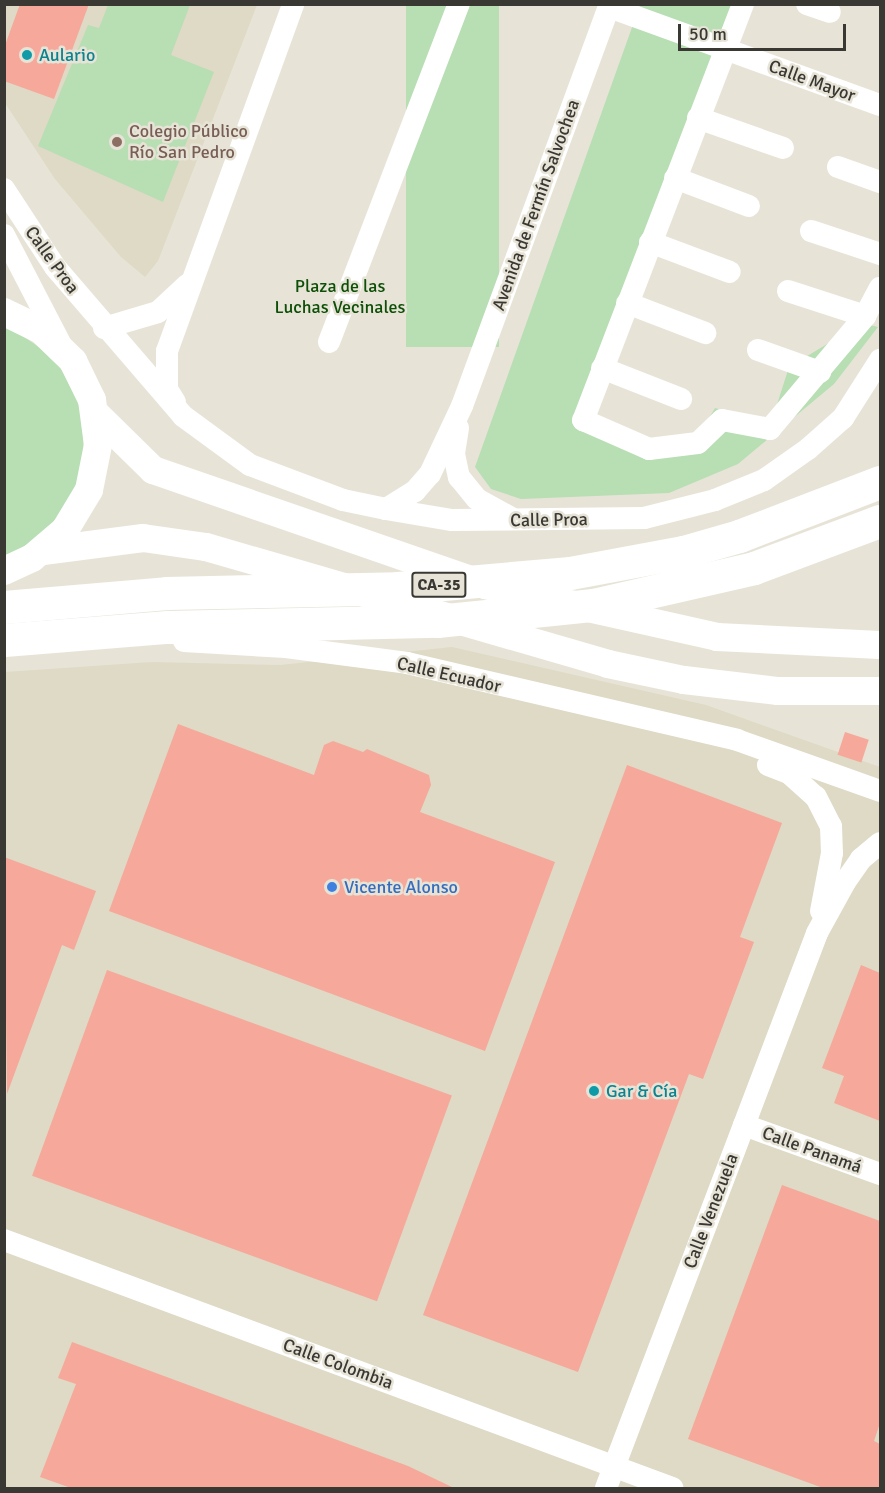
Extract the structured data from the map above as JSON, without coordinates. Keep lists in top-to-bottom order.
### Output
{
  "streets": {
    "highway": ["CA-35"],
    "street": [
      "Calle Mayor",
      "Avenida de Fermín Salvochea",
      "Calle Proa",
      "Calle Ecuador",
      "Calle Panamá",
      "Calle Venezuela",
      "Calle Colombia"
    ]
  },
  "crossings": [
    ["Calle Mayor", "Avenida de Fermín Salvochea"],
    ["Calle Panamá", "Calle Venezuela"],
    ["Calle Venezuela", "Calle Colombia"]
  ],
  "parks": ["Plaza de las Luchas Vecinales"],
  "places": [
    "Aulario",
    "Colegio Público Río San Pedro",
    "Vicente Alonso",
    "Gar & Cía"
  ],
  "scale_bar": "50 m"
}
